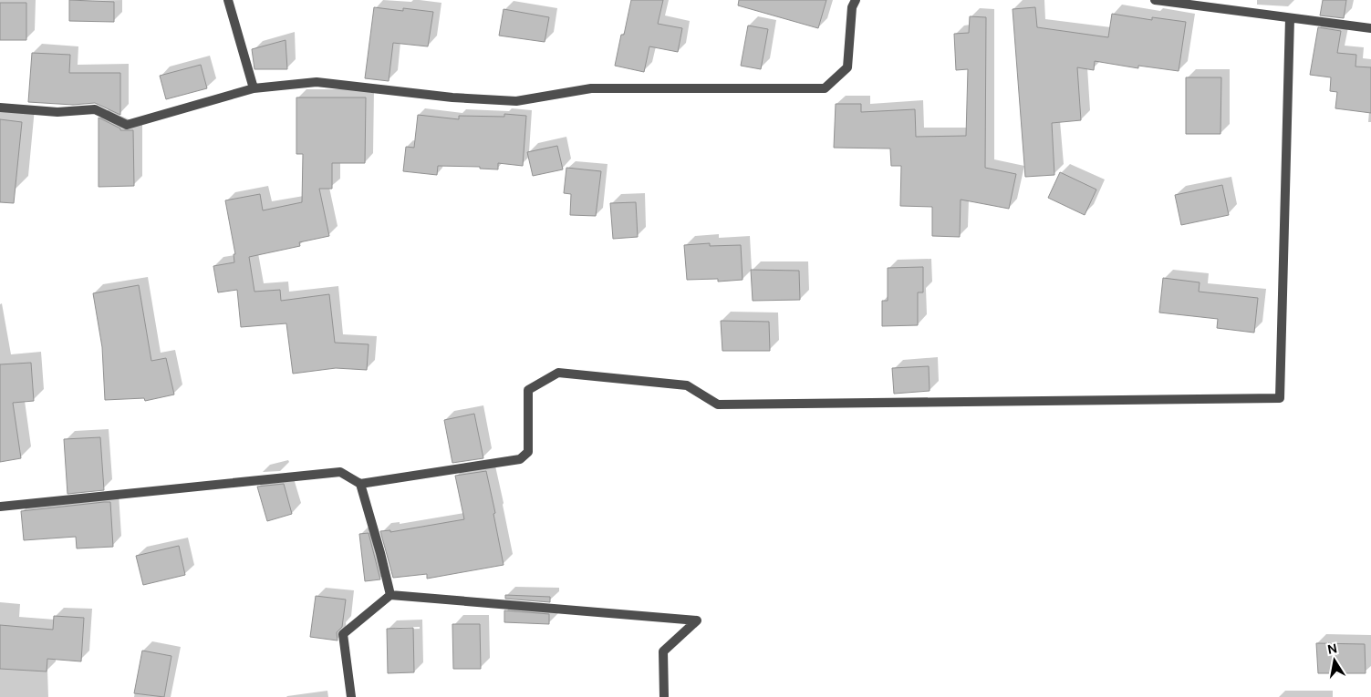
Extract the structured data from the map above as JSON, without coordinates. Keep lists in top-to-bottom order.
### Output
{
  "north": "top"
}
